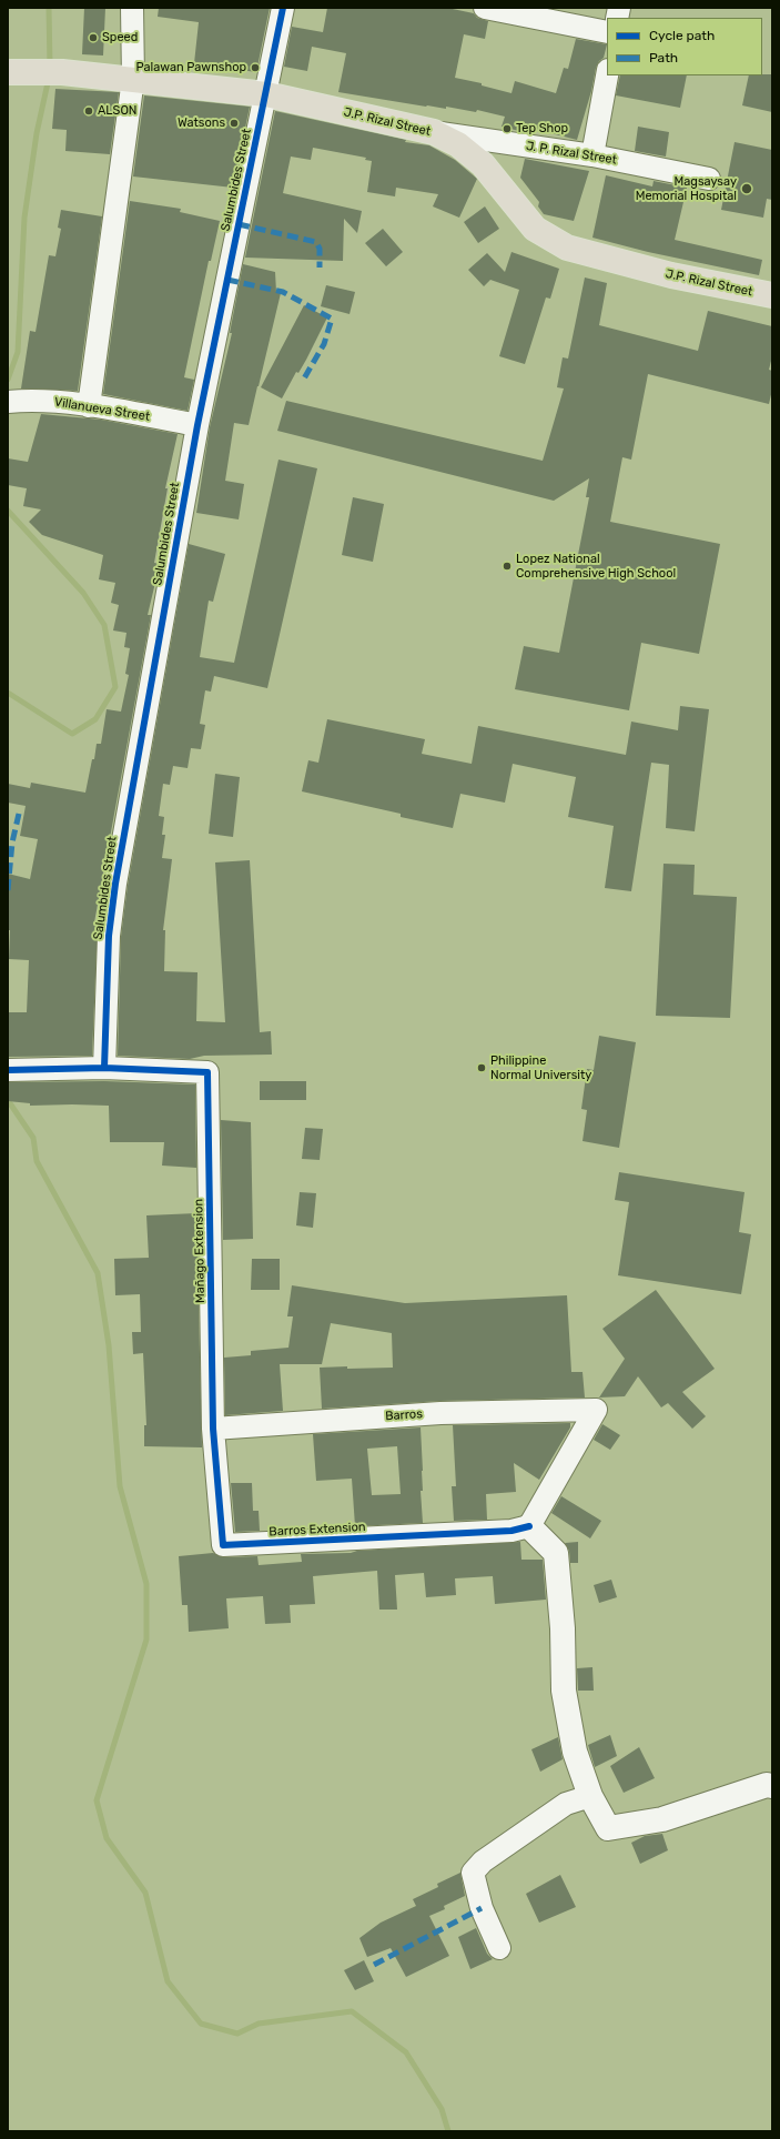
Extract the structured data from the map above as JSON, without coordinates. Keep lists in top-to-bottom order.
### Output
{
  "streets": {
    "main road": ["J.P. Rizal Street"],
    "street": [
      "J. P. Rizal Street",
      "Salumbides Street",
      "Villanueva Street",
      "Mañago Extension",
      "Barros",
      "Barros Extension"
    ]
  },
  "crossings": [
    ["J.P. Rizal Street", "J. P. Rizal Street"],
    ["J.P. Rizal Street", "Salumbides Street"],
    ["Salumbides Street", "Villanueva Street"],
    ["Salumbides Street", "Mañago Extension"],
    ["Mañago Extension", "Barros"],
    ["Mañago Extension", "Barros Extension"],
    ["Barros", "Barros Extension"]
  ],
  "places": [
    "Speed",
    "Palawan Pawnshop",
    "ALSON",
    "Watsons",
    "Tep Shop",
    "Magsaysay Memorial Hospital",
    "Lopez National Comprehensive High School",
    "Philippine Normal University"
  ],
  "legend": ["Cycle path", "Path"]
}
